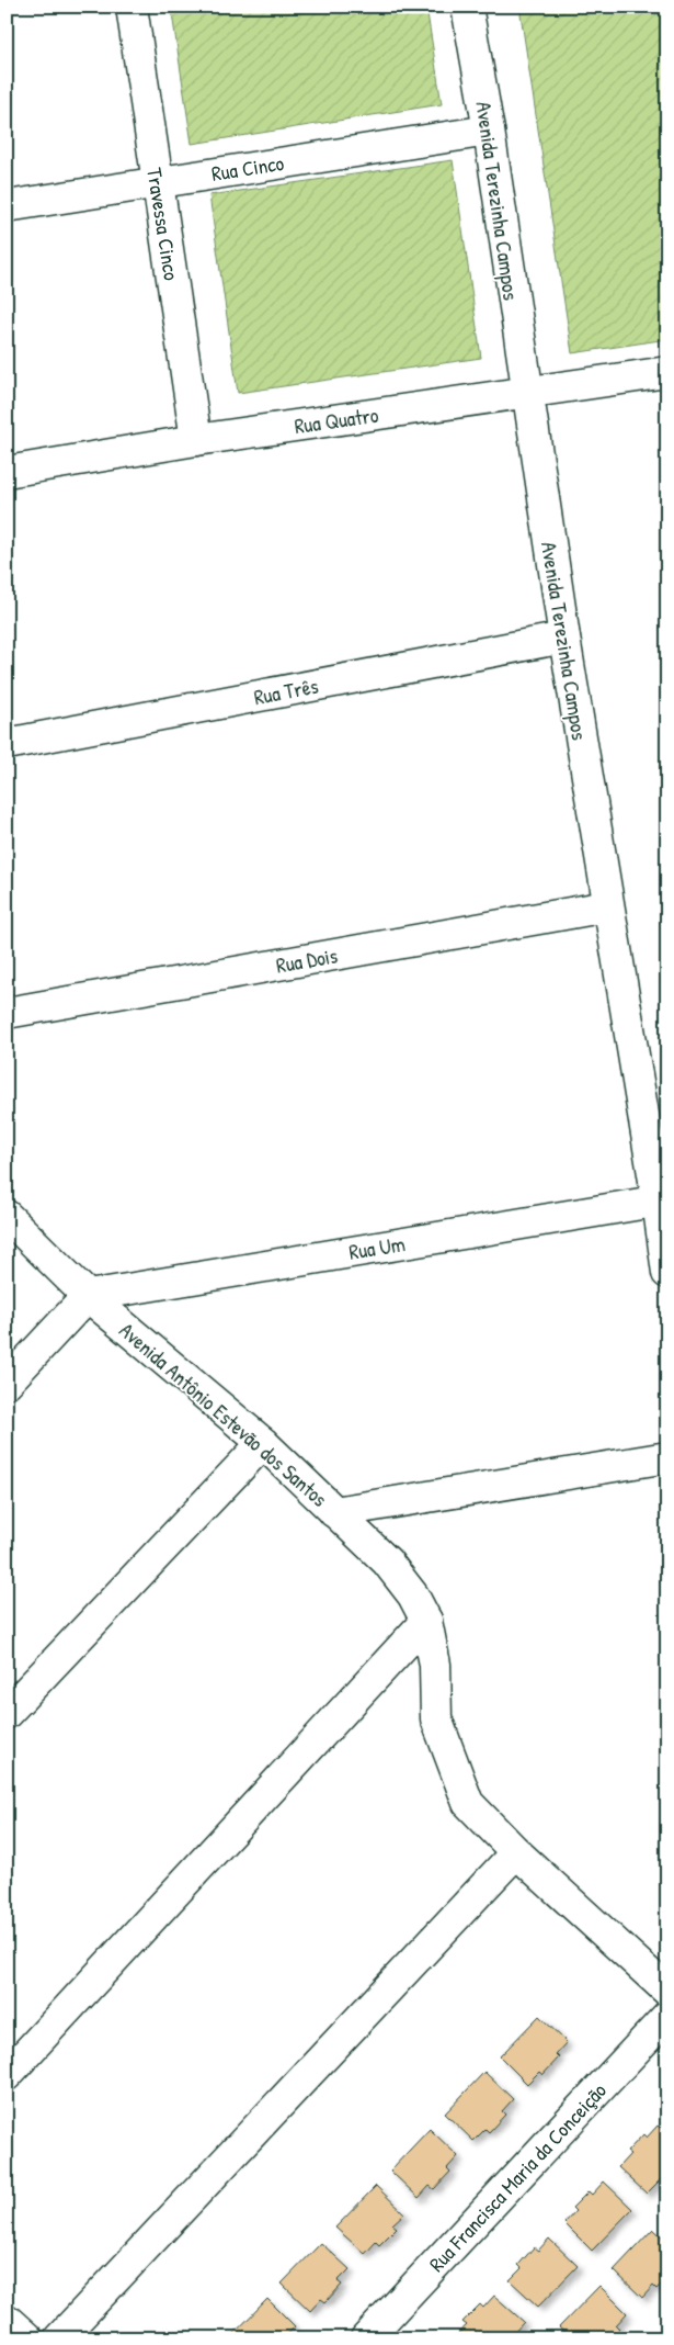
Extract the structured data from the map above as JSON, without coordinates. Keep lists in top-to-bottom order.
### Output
{
  "streets": {
    "street": [
      "Rua Cinco",
      "Avenida Terezinha Campos",
      "Travessa Cinco",
      "Rua Quatro",
      "Rua Três",
      "Rua Dois",
      "Rua Um",
      "Avenida Antônio Estevão dos Santos",
      "Rua Francisca Maria da Conceição"
    ]
  },
  "crossings": [
    ["Rua Cinco", "Avenida Terezinha Campos"],
    ["Rua Cinco", "Travessa Cinco"],
    ["Avenida Terezinha Campos", "Rua Quatro"],
    ["Avenida Terezinha Campos", "Rua Três"],
    ["Avenida Terezinha Campos", "Rua Dois"],
    ["Avenida Terezinha Campos", "Rua Um"],
    ["Travessa Cinco", "Rua Quatro"],
    ["Rua Um", "Avenida Antônio Estevão dos Santos"]
  ]
}
